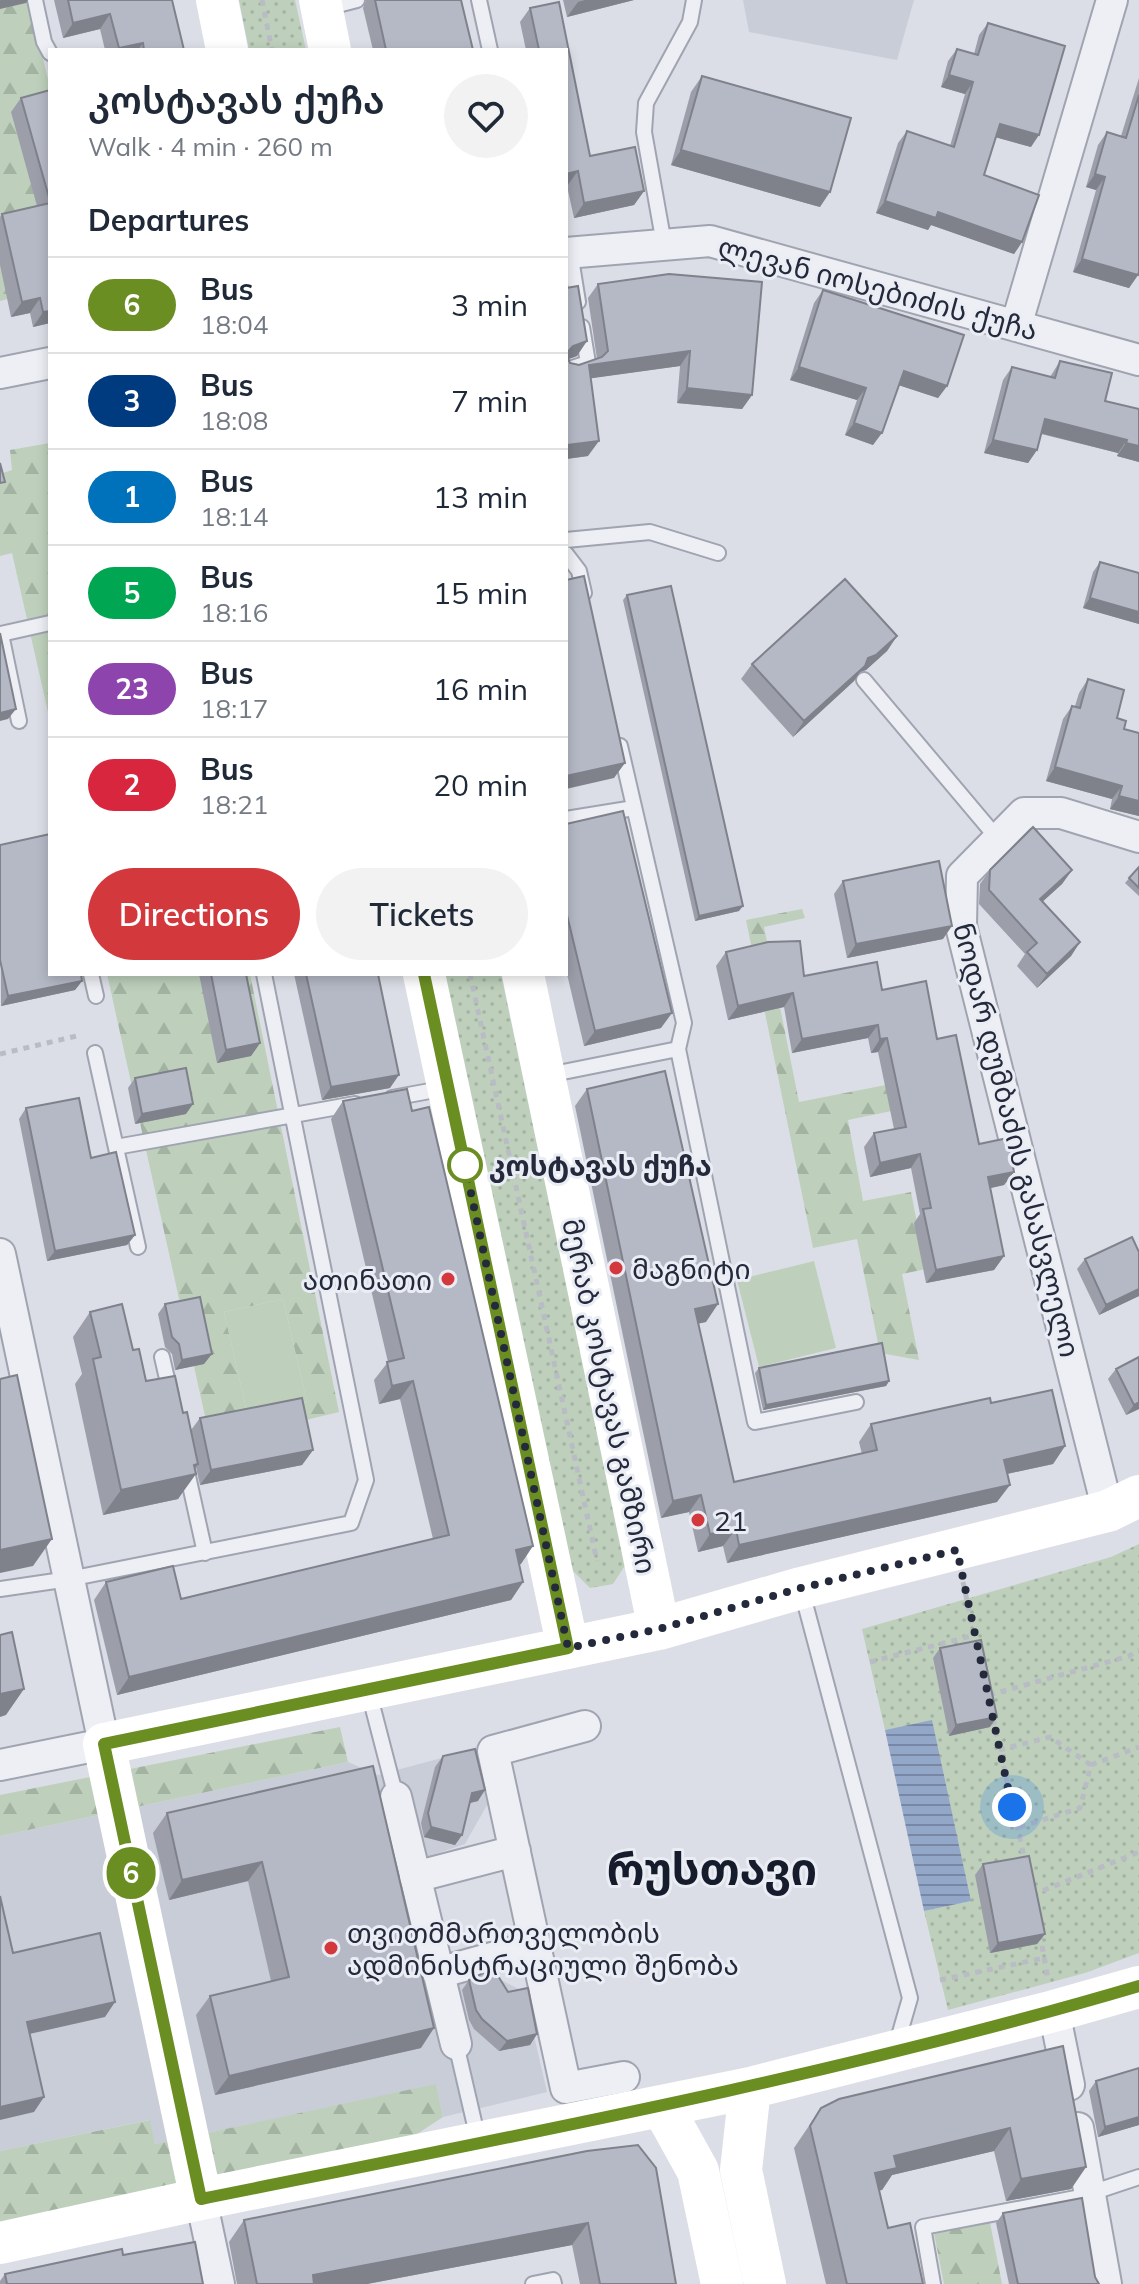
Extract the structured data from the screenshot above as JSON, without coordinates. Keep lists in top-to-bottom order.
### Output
{
  "streets": {
    "street": ["ლევან იოსებიძის ქუჩა", "ნოდარ დუმბაძის გასასვლელი", "მერაბ კოსტავას გამზირი"]
  },
  "districts": ["რუსთავი"],
  "places": [
    "კოსტავას ქუჩა",
    "მაგნიტი",
    "ათინათი",
    "21",
    "თვითმმართველობის ადმინისტრაციული შენობა"
  ],
  "lines": ["bus line 6"],
  "page": {
    "on_map": "6",
    "heading": [
      ["კოსტავას ქუჩა", "Walk · 4 min · 260 m"],
      "Departures"
    ],
    "list": [
      {
        "mark": "6",
        "name": "Bus",
        "note": "18:04",
        "value": "3 min"
      },
      {
        "mark": "3",
        "name": "Bus",
        "note": "18:08",
        "value": "7 min"
      },
      {
        "mark": "1",
        "name": "Bus",
        "note": "18:14",
        "value": "13 min"
      },
      {
        "mark": "5",
        "name": "Bus",
        "note": "18:16",
        "value": "15 min"
      },
      {
        "mark": "23",
        "name": "Bus",
        "note": "18:17",
        "value": "16 min"
      },
      {
        "mark": "2",
        "name": "Bus",
        "note": "18:21",
        "value": "20 min"
      }
    ],
    "buttons": ["Directions", "Tickets"]
  }
}
